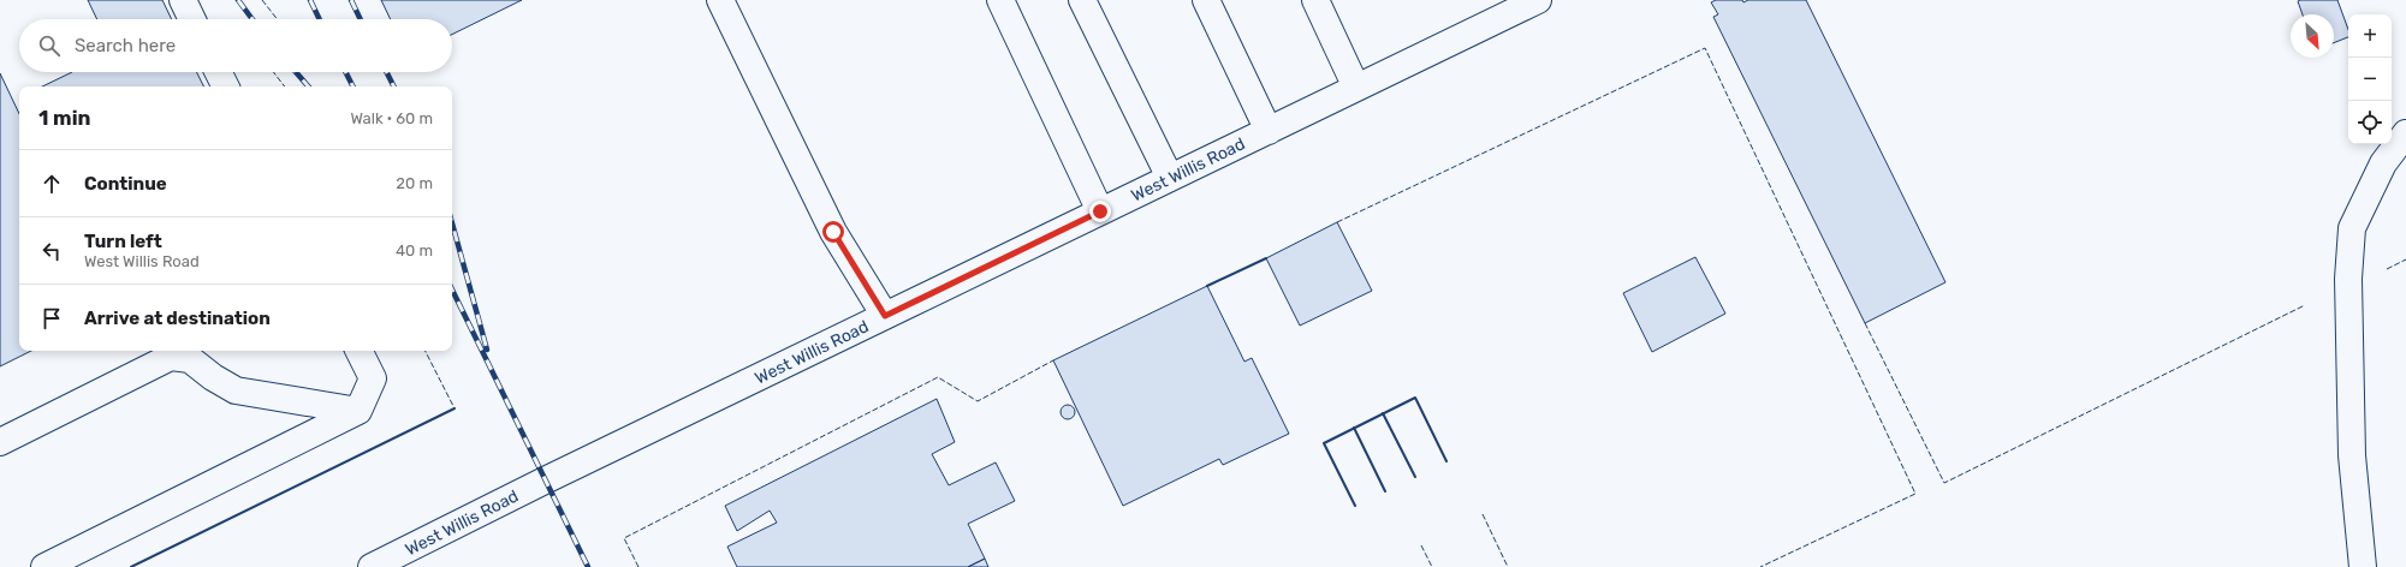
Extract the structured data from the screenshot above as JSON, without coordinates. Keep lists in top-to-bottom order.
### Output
{
  "streets": {
    "street": ["West Willis Road"]
  },
  "north": "bottom right",
  "page": {
    "map_buttons": ["+", "−"],
    "search": "Search here",
    "heading": ["1 min", "Walk · 60 m"],
    "list": [
      ["Continue", "20 m"],
      ["Turn left", "West Willis Road", "40 m"],
      "Arrive at destination"
    ]
  }
}
